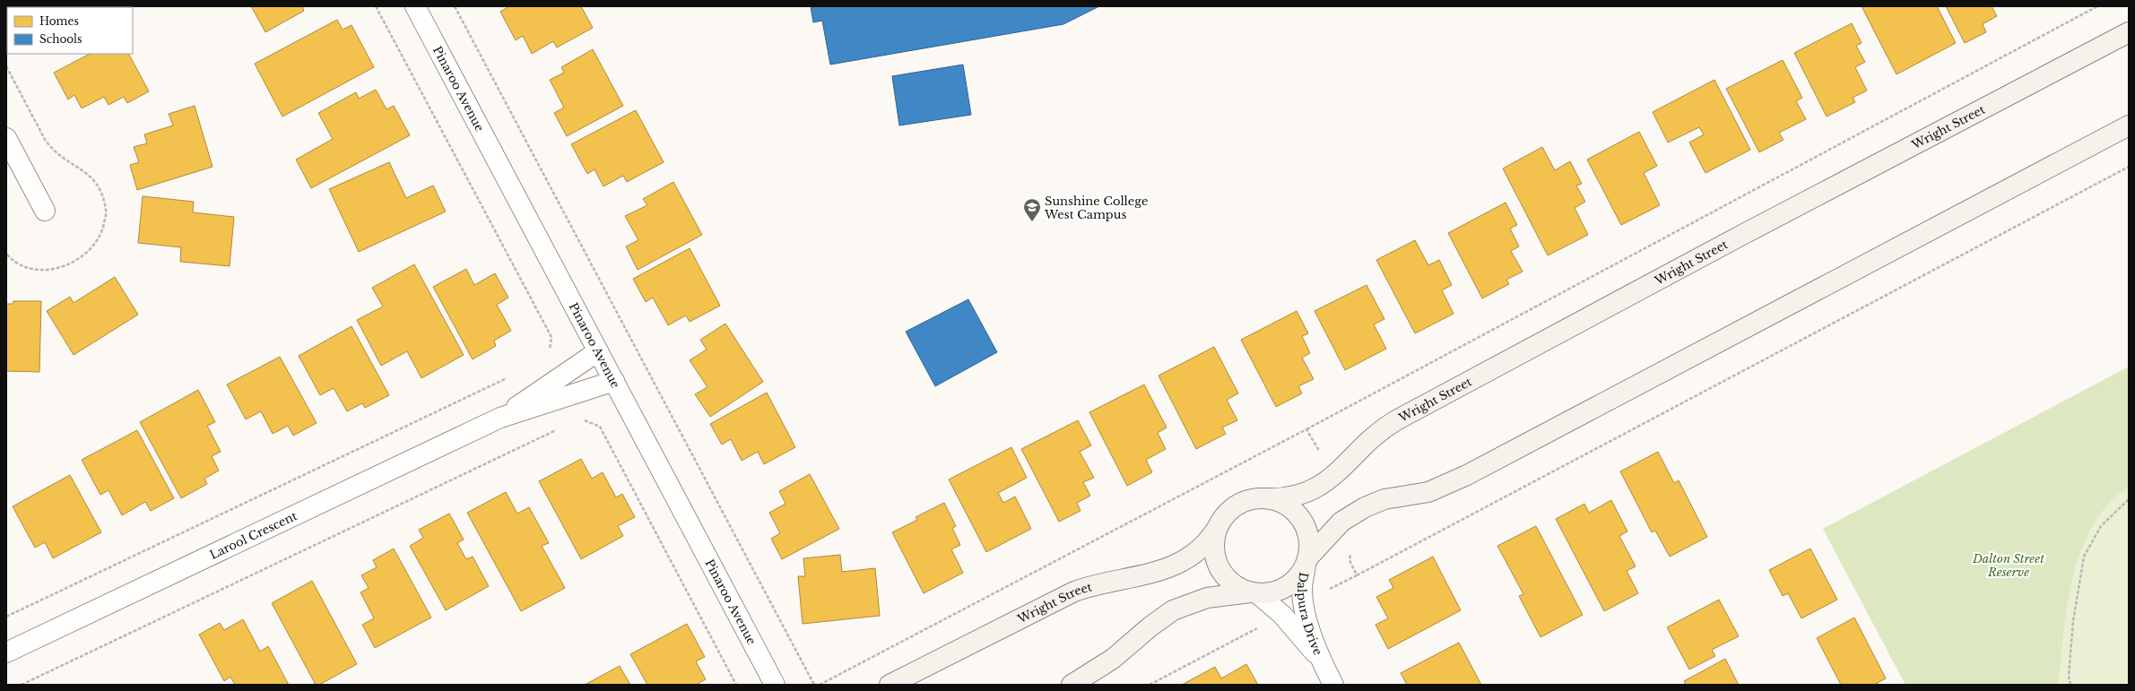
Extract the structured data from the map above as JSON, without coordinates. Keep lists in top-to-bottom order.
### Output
{
  "streets": {
    "street": [
      "Pinaroo Avenue",
      "Wright Street",
      "Larool Crescent",
      "Dalpura Drive"
    ]
  },
  "crossings": [
    ["Pinaroo Avenue", "Larool Crescent"],
    ["Wright Street", "Dalpura Drive"]
  ],
  "parks": ["Dalton Street Reserve"],
  "places": {
    "school or university": ["Sunshine College West Campus"]
  },
  "legend": ["Homes", "Schools"]
}
